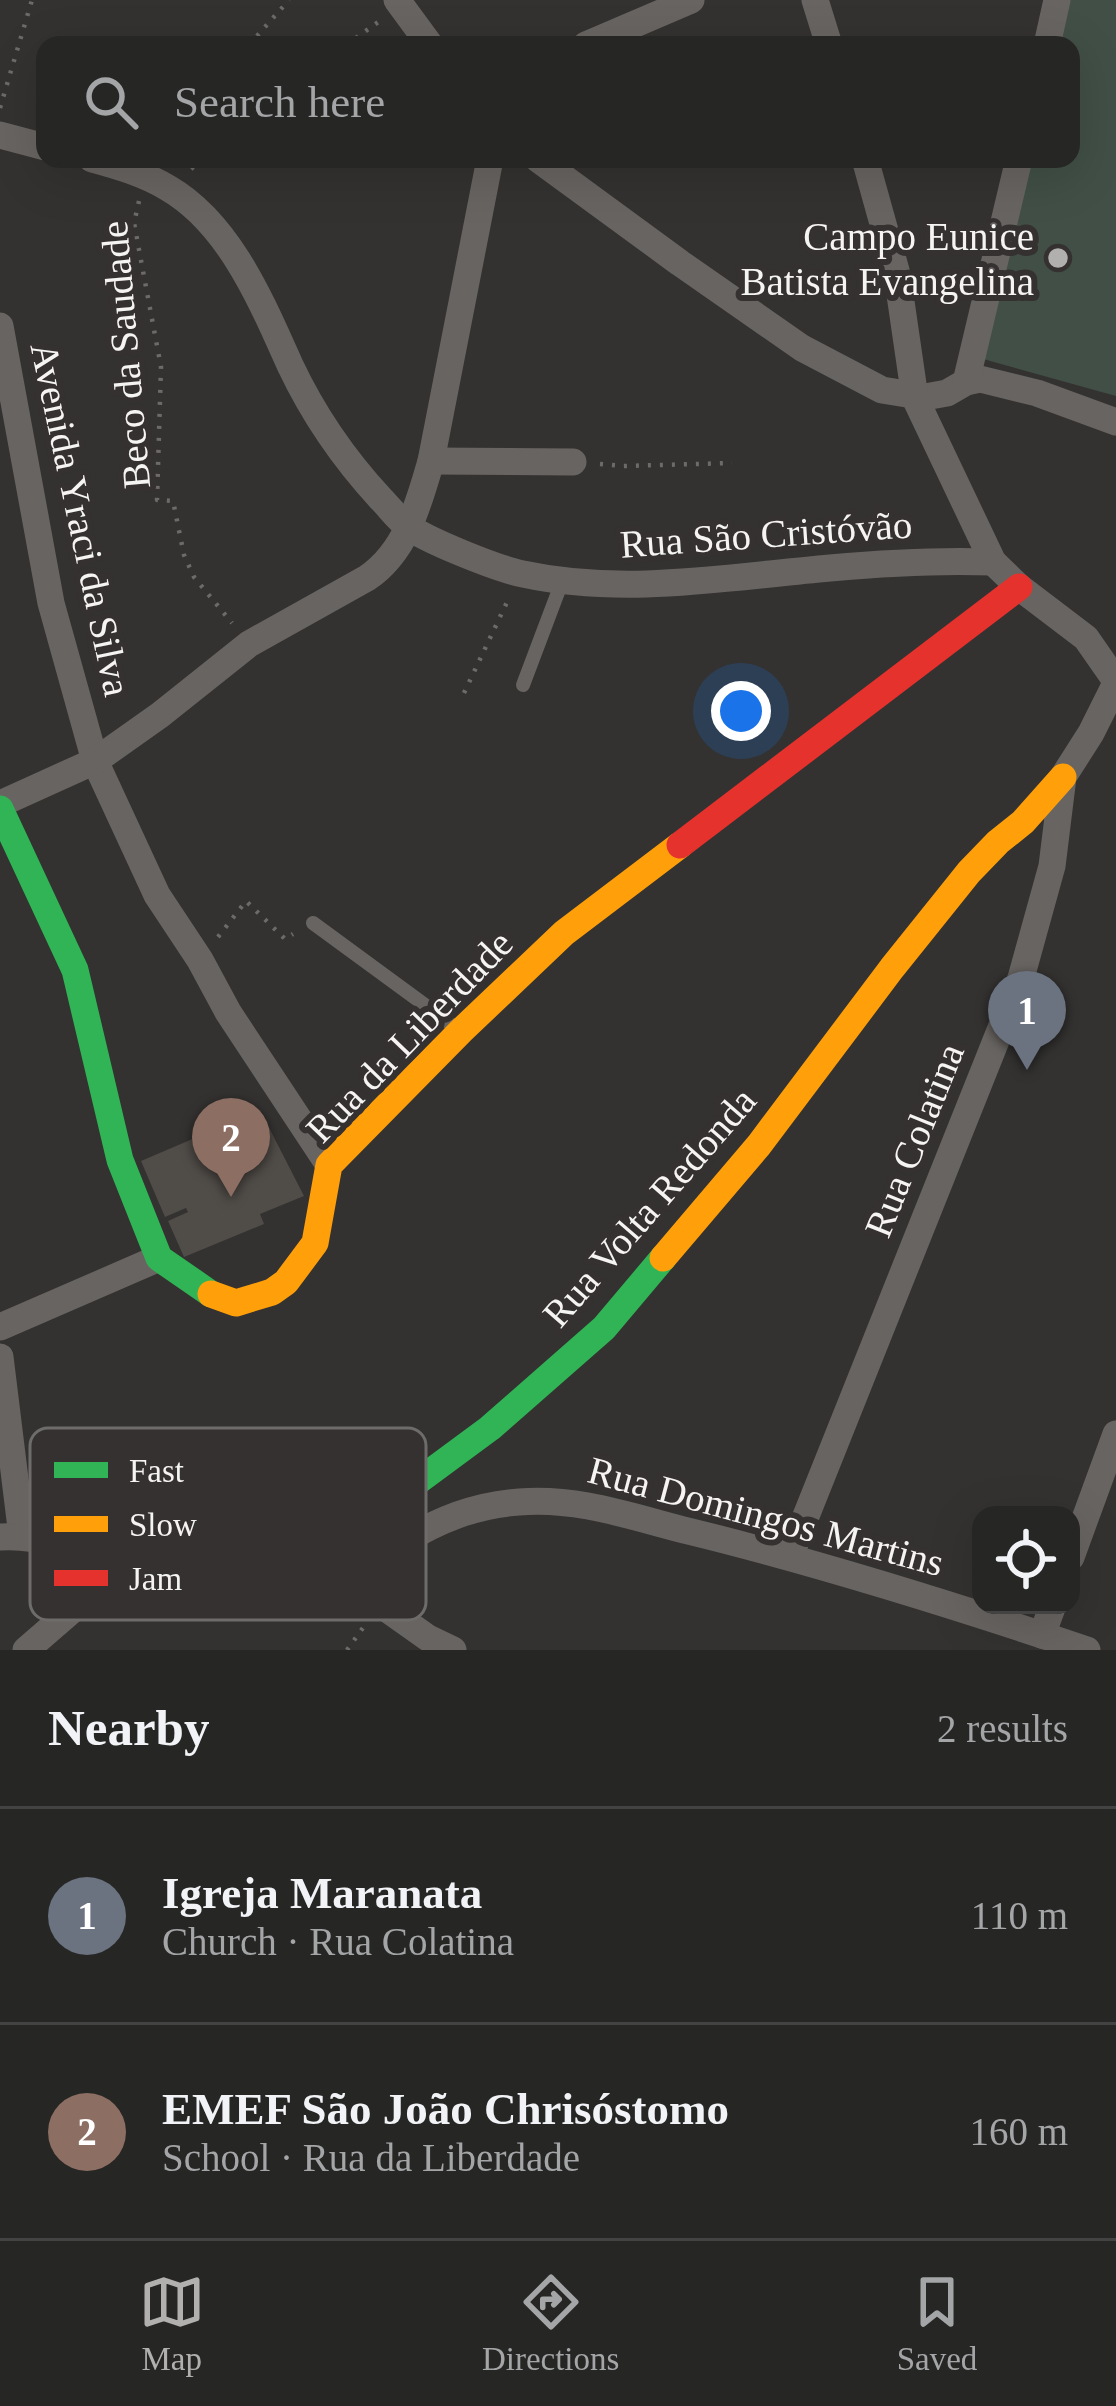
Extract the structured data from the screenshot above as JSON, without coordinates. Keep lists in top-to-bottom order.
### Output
{
  "streets": {
    "street": [
      "Avenida Yraci da Silva",
      "Rua São Cristóvão",
      "Rua da Liberdade",
      "Rua Colatina",
      "Rua Volta Redonda",
      "Rua Domingos Martins"
    ],
    "path": ["Beco da Saudade"]
  },
  "crossings": [
    ["Beco da Saudade", "Rua São Cristóvão"],
    ["Avenida Yraci da Silva", "Rua da Liberdade"],
    ["Rua Colatina", "Rua Volta Redonda"],
    ["Rua Colatina", "Rua Domingos Martins"]
  ],
  "places": ["Campo Eunice Batista Evangelina"],
  "legend": ["Fast", "Slow", "Jam"],
  "page": {
    "search": "Search here",
    "pins": ["1", "2"],
    "heading": ["Nearby", "2 results"],
    "list": [
      {
        "mark": "1",
        "name": "Igreja Maranata",
        "note": "Church · Rua Colatina",
        "value": "110 m"
      },
      {
        "mark": "2",
        "name": "EMEF São João Chrisóstomo",
        "note": "School · Rua da Liberdade",
        "value": "160 m"
      }
    ],
    "nav": ["Map", "Directions", "Saved"]
  }
}
